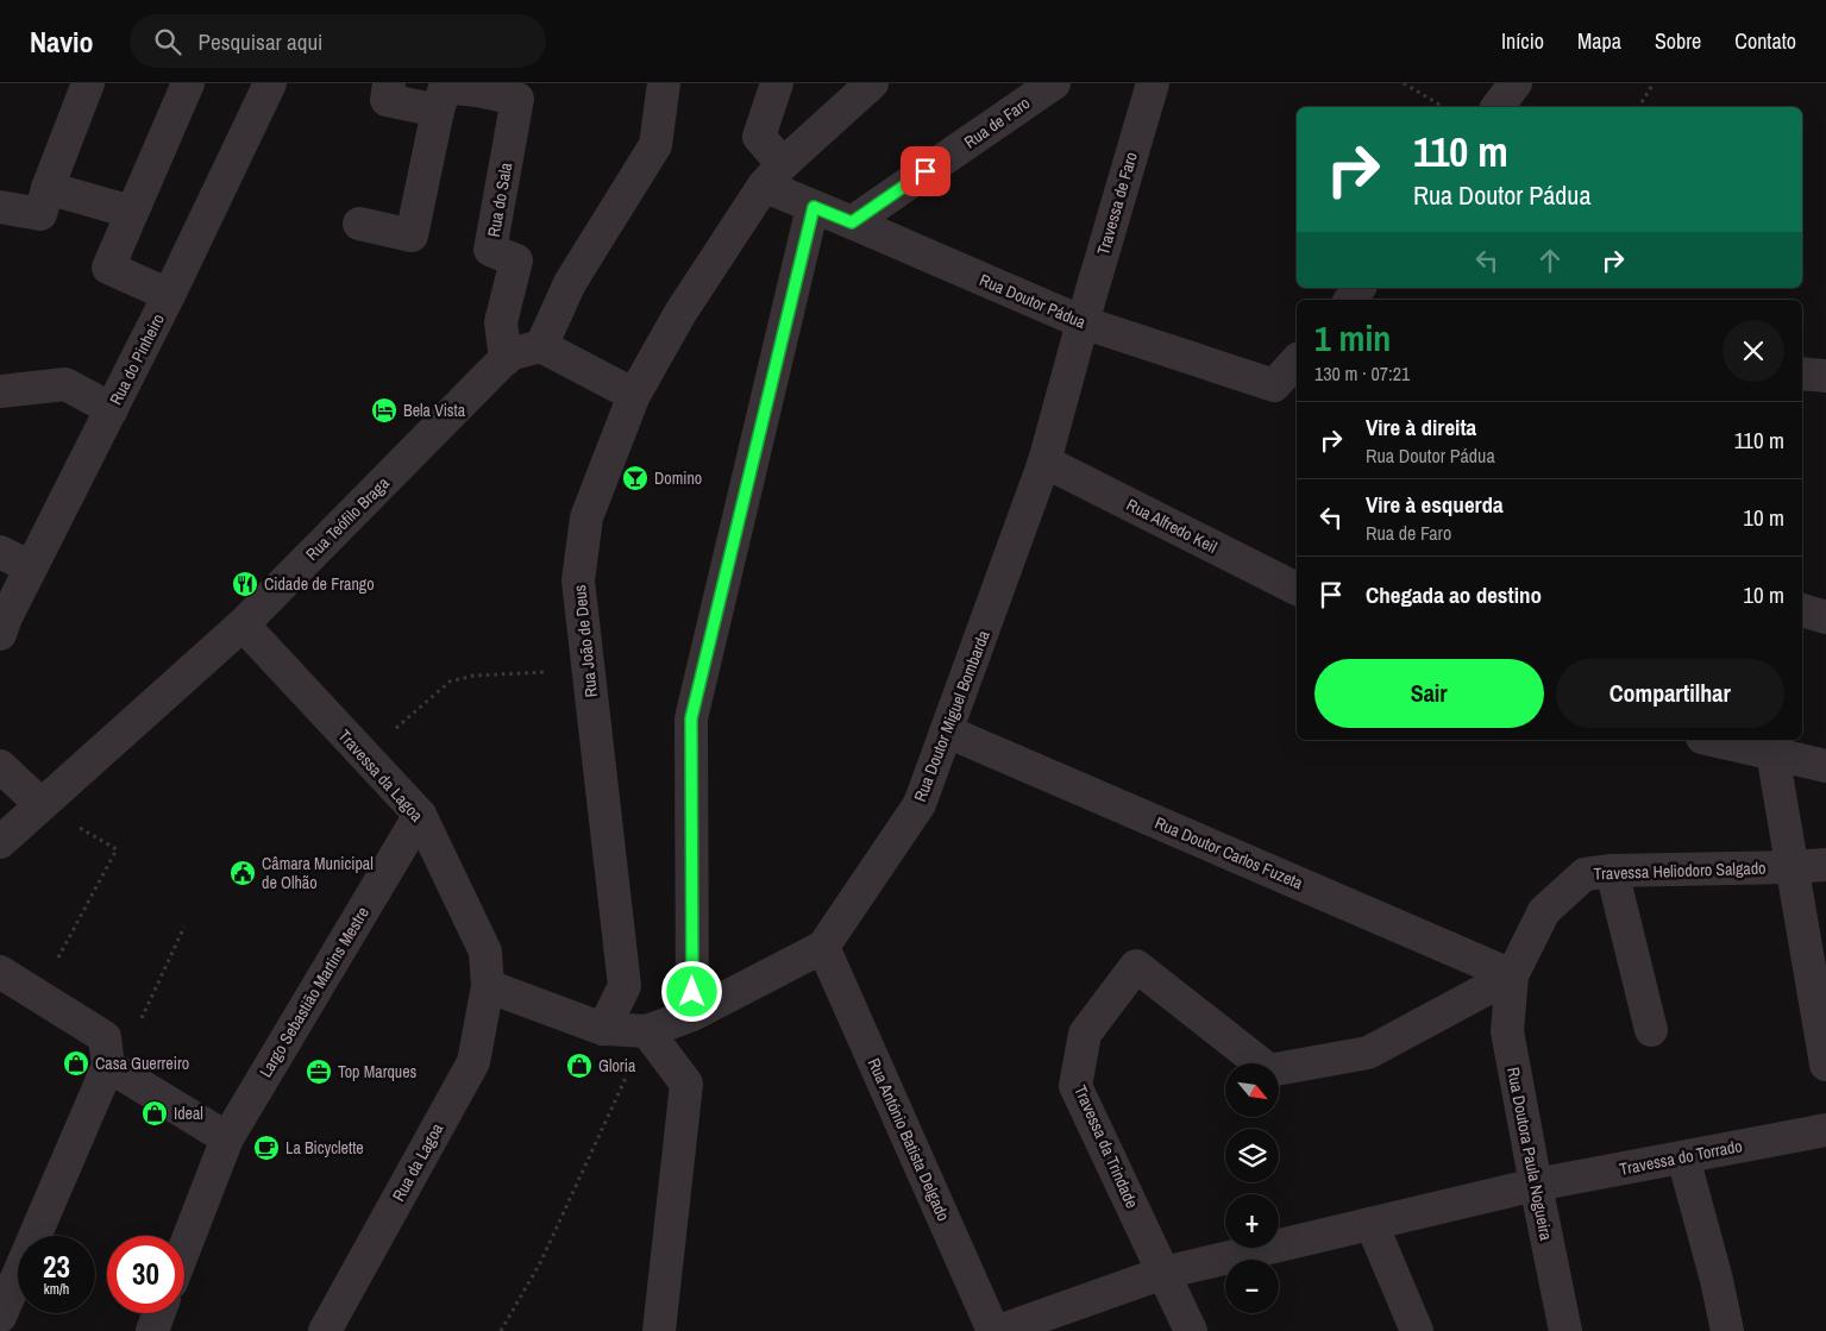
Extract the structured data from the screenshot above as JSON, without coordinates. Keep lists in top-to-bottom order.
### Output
{
  "streets": {
    "street": [
      "Rua de Faro",
      "Rua do Sala",
      "Travessa de Faro",
      "Rua Doutor Pádua",
      "Rua do Pinheiro",
      "Rua Teófilo Braga",
      "Rua Alfredo Keil",
      "Rua João de Deus",
      "Rua Doutor Miguel Bombarda",
      "Travessa da Lagoa",
      "Rua Doutor Carlos Fuzeta",
      "Travessa Heliodoro Salgado",
      "Largo Sebastião Martins Mestre",
      "Rua António Batista Delgado",
      "Travessa da Trindade",
      "Rua Doutora Paula Nogueira",
      "Travessa do Torrado",
      "Rua da Lagoa"
    ]
  },
  "crossings": [
    ["Rua de Faro", "Rua Doutor Pádua"],
    ["Rua do Sala", "Rua Teófilo Braga"],
    ["Travessa de Faro", "Rua Doutor Pádua"],
    ["Travessa de Faro", "Rua Doutor Miguel Bombarda"],
    ["Rua Doutor Pádua", "Rua João de Deus"],
    ["Rua Doutor Pádua", "Rua Doutor Miguel Bombarda"],
    ["Rua Teófilo Braga", "Travessa da Lagoa"],
    ["Rua Alfredo Keil", "Rua Doutor Miguel Bombarda"],
    ["Rua João de Deus", "Rua Doutor Miguel Bombarda"],
    ["Rua Doutor Miguel Bombarda", "Travessa da Lagoa"],
    ["Rua Doutor Miguel Bombarda", "Rua Doutor Carlos Fuzeta"],
    ["Rua Doutor Miguel Bombarda", "Rua António Batista Delgado"],
    ["Rua Doutor Miguel Bombarda", "Rua da Lagoa"],
    ["Travessa da Lagoa", "Largo Sebastião Martins Mestre"],
    ["Travessa da Lagoa", "Rua da Lagoa"],
    ["Rua Doutor Carlos Fuzeta", "Travessa Heliodoro Salgado"],
    ["Rua Doutor Carlos Fuzeta", "Travessa da Trindade"],
    ["Rua Doutor Carlos Fuzeta", "Rua Doutora Paula Nogueira"],
    ["Travessa Heliodoro Salgado", "Travessa da Trindade"],
    ["Travessa Heliodoro Salgado", "Rua Doutora Paula Nogueira"],
    ["Travessa da Trindade", "Rua Doutora Paula Nogueira"],
    ["Travessa da Trindade", "Travessa do Torrado"],
    ["Rua Doutora Paula Nogueira", "Travessa do Torrado"]
  ],
  "places": {
    "hotel": ["Bela Vista"],
    "bar": ["Domino"],
    "restaurant": ["Cidade de Frango"],
    "public building": ["Câmara Municipal de Olhão"],
    "shop": ["Casa Guerreiro", "Gloria", "Ideal"],
    "office": ["Top Marques"],
    "cafe": ["La Bicyclette"]
  },
  "north": "bottom right",
  "page": {
    "header": "Navio",
    "search": "Pesquisar aqui",
    "nav": [
      "Início",
      "Mapa",
      "Sobre",
      "Contato"
    ],
    "turn": ["110 m", "Rua Doutor Pádua"],
    "heading": ["1 min", "130 m · 07:21"],
    "list": [
      {
        "name": "Vire à direita",
        "note": "Rua Doutor Pádua",
        "value": "110 m"
      },
      {
        "name": "Vire à esquerda",
        "note": "Rua de Faro",
        "value": "10 m"
      },
      {
        "name": "Chegada ao destino",
        "value": "10 m"
      }
    ],
    "buttons": ["Sair", "Compartilhar"],
    "map_buttons": ["+", "−"],
    "speed": "23 km/h",
    "limit": "30"
  }
}
